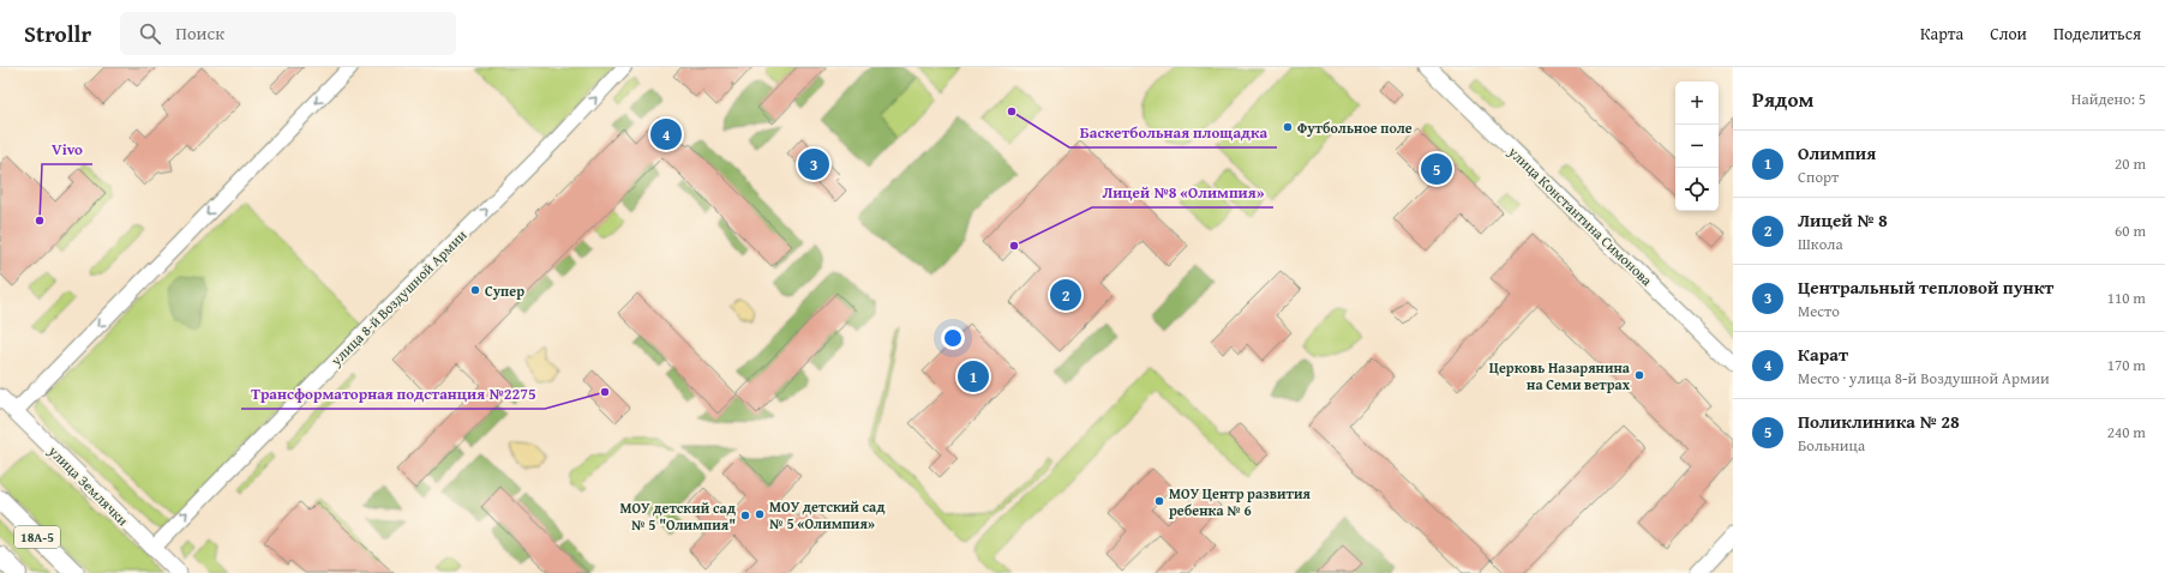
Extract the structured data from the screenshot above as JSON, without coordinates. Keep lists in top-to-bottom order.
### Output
{
  "streets": {
    "highway": ["18А-5"],
    "main road": ["улица Константина Симонова", "улица Землячки"],
    "street": ["улица 8-й Воздушной Армии"]
  },
  "crossings": [
    ["улица 8-й Воздушной Армии", "улица Землячки"]
  ],
  "one_way": ["улица 8-й Воздушной Армии"],
  "places": [
    "Баскетбольная площадка",
    "Футбольное поле",
    "Vivo",
    "Лицей №8 «Олимпия»",
    "Супер",
    "Церковь Назарянина на Семи ветрах",
    "Трансформаторная подстанция №2275",
    "МОУ Центр развития ребенка № 6",
    "МОУ детский сад № 5 «Олимпия»",
    "МОУ детский сад № 5 \"Олимпия\""
  ],
  "page": {
    "header": "Strollr",
    "search": "Поиск",
    "nav": ["Карта", "Слои", "Поделиться"],
    "heading": ["Рядом", "Найдено: 5"],
    "map_buttons": ["+", "−"],
    "pins": [
      "4",
      "3",
      "5",
      "2",
      "1"
    ],
    "list": [
      {
        "mark": "1",
        "name": "Олимпия",
        "note": "Спорт",
        "value": "20 m"
      },
      {
        "mark": "2",
        "name": "Лицей № 8",
        "note": "Школа",
        "value": "60 m"
      },
      {
        "mark": "3",
        "name": "Центральный тепловой пункт",
        "note": "Место",
        "value": "110 m"
      },
      {
        "mark": "4",
        "name": "Карат",
        "note": "Место · улица 8-й Воздушной Армии",
        "value": "170 m"
      },
      {
        "mark": "5",
        "name": "Поликлиника № 28",
        "note": "Больница",
        "value": "240 m"
      }
    ]
  }
}
